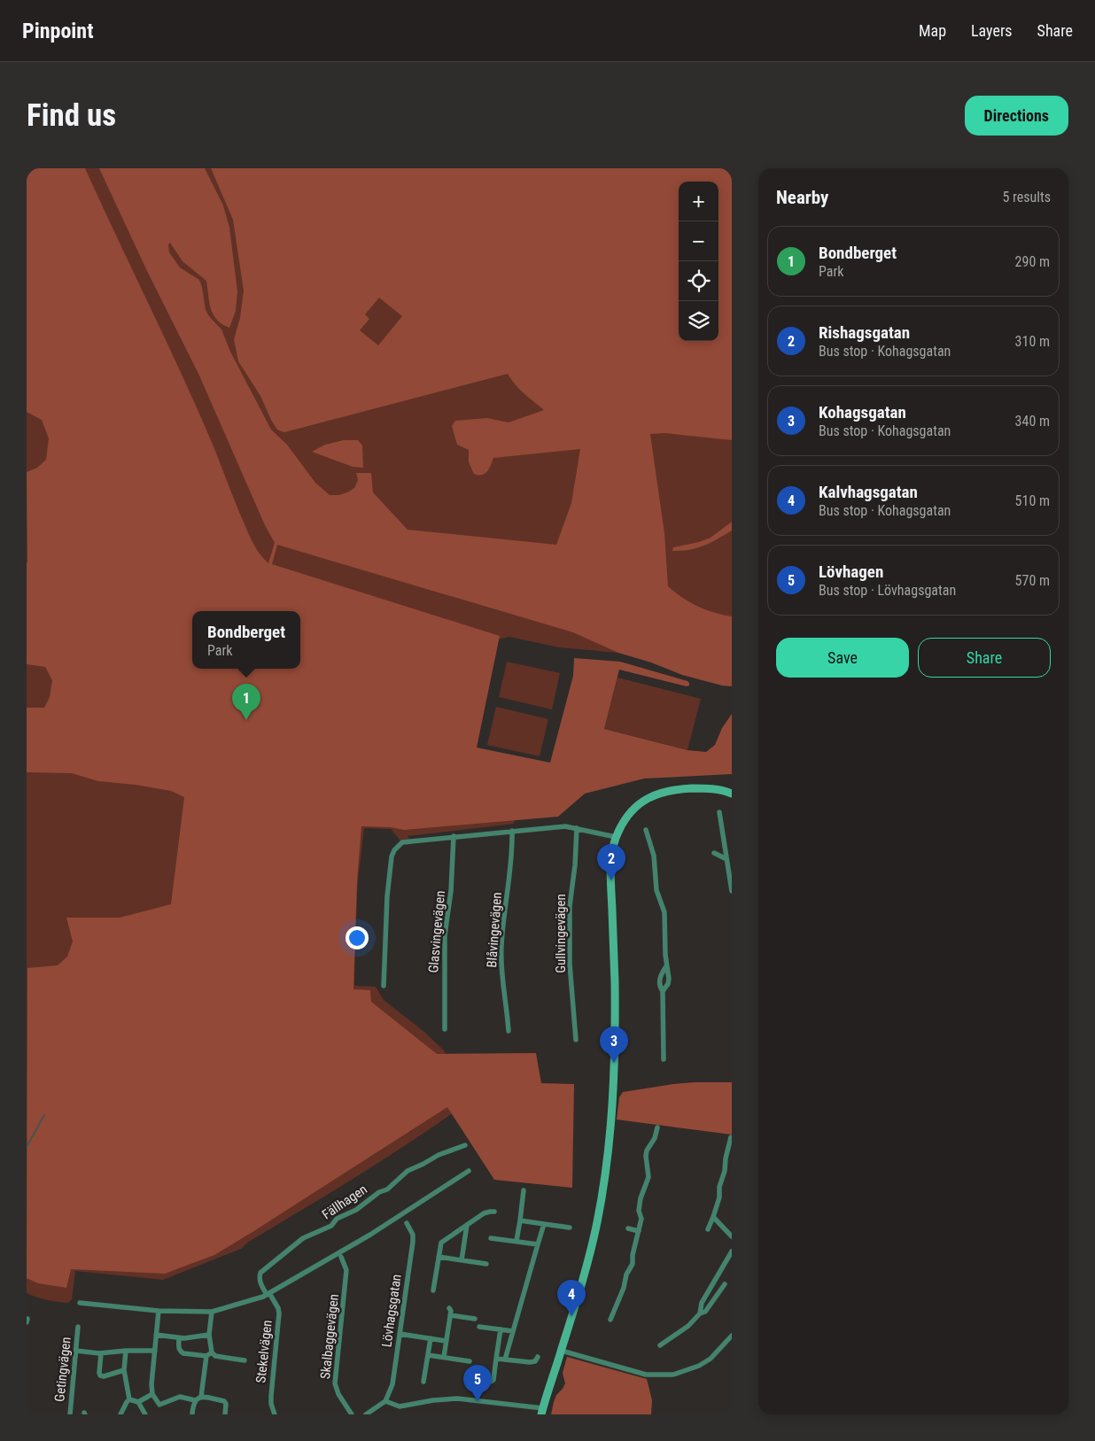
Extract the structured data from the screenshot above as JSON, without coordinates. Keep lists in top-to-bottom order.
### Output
{
  "streets": {
    "street": [
      "Blåvingevägen",
      "Glasvingevägen",
      "Gullvingevägen",
      "Fällhagen",
      "Lövhagsgatan",
      "Skalbaggevägen",
      "Stekelvägen",
      "Getingvägen"
    ]
  },
  "crossings": [
    ["Fällhagen", "Stekelvägen"]
  ],
  "page": {
    "header": "Pinpoint",
    "nav": ["Map", "Layers", "Share"],
    "buttons": [
      "Directions",
      ["Save", "Share"]
    ],
    "title": "Find us",
    "heading": ["Nearby", "5 results"],
    "map_buttons": ["+", "−"],
    "list": [
      {
        "mark": "1",
        "name": "Bondberget",
        "note": "Park",
        "value": "290 m"
      },
      {
        "mark": "2",
        "name": "Rishagsgatan",
        "note": "Bus stop · Kohagsgatan",
        "value": "310 m"
      },
      {
        "mark": "3",
        "name": "Kohagsgatan",
        "note": "Bus stop · Kohagsgatan",
        "value": "340 m"
      },
      {
        "mark": "4",
        "name": "Kalvhagsgatan",
        "note": "Bus stop · Kohagsgatan",
        "value": "510 m"
      },
      {
        "mark": "5",
        "name": "Lövhagen",
        "note": "Bus stop · Lövhagsgatan",
        "value": "570 m"
      }
    ],
    "popup": ["Bondberget", "Park"],
    "pins": [
      "1",
      "2",
      "3",
      "4",
      "5"
    ]
  }
}
